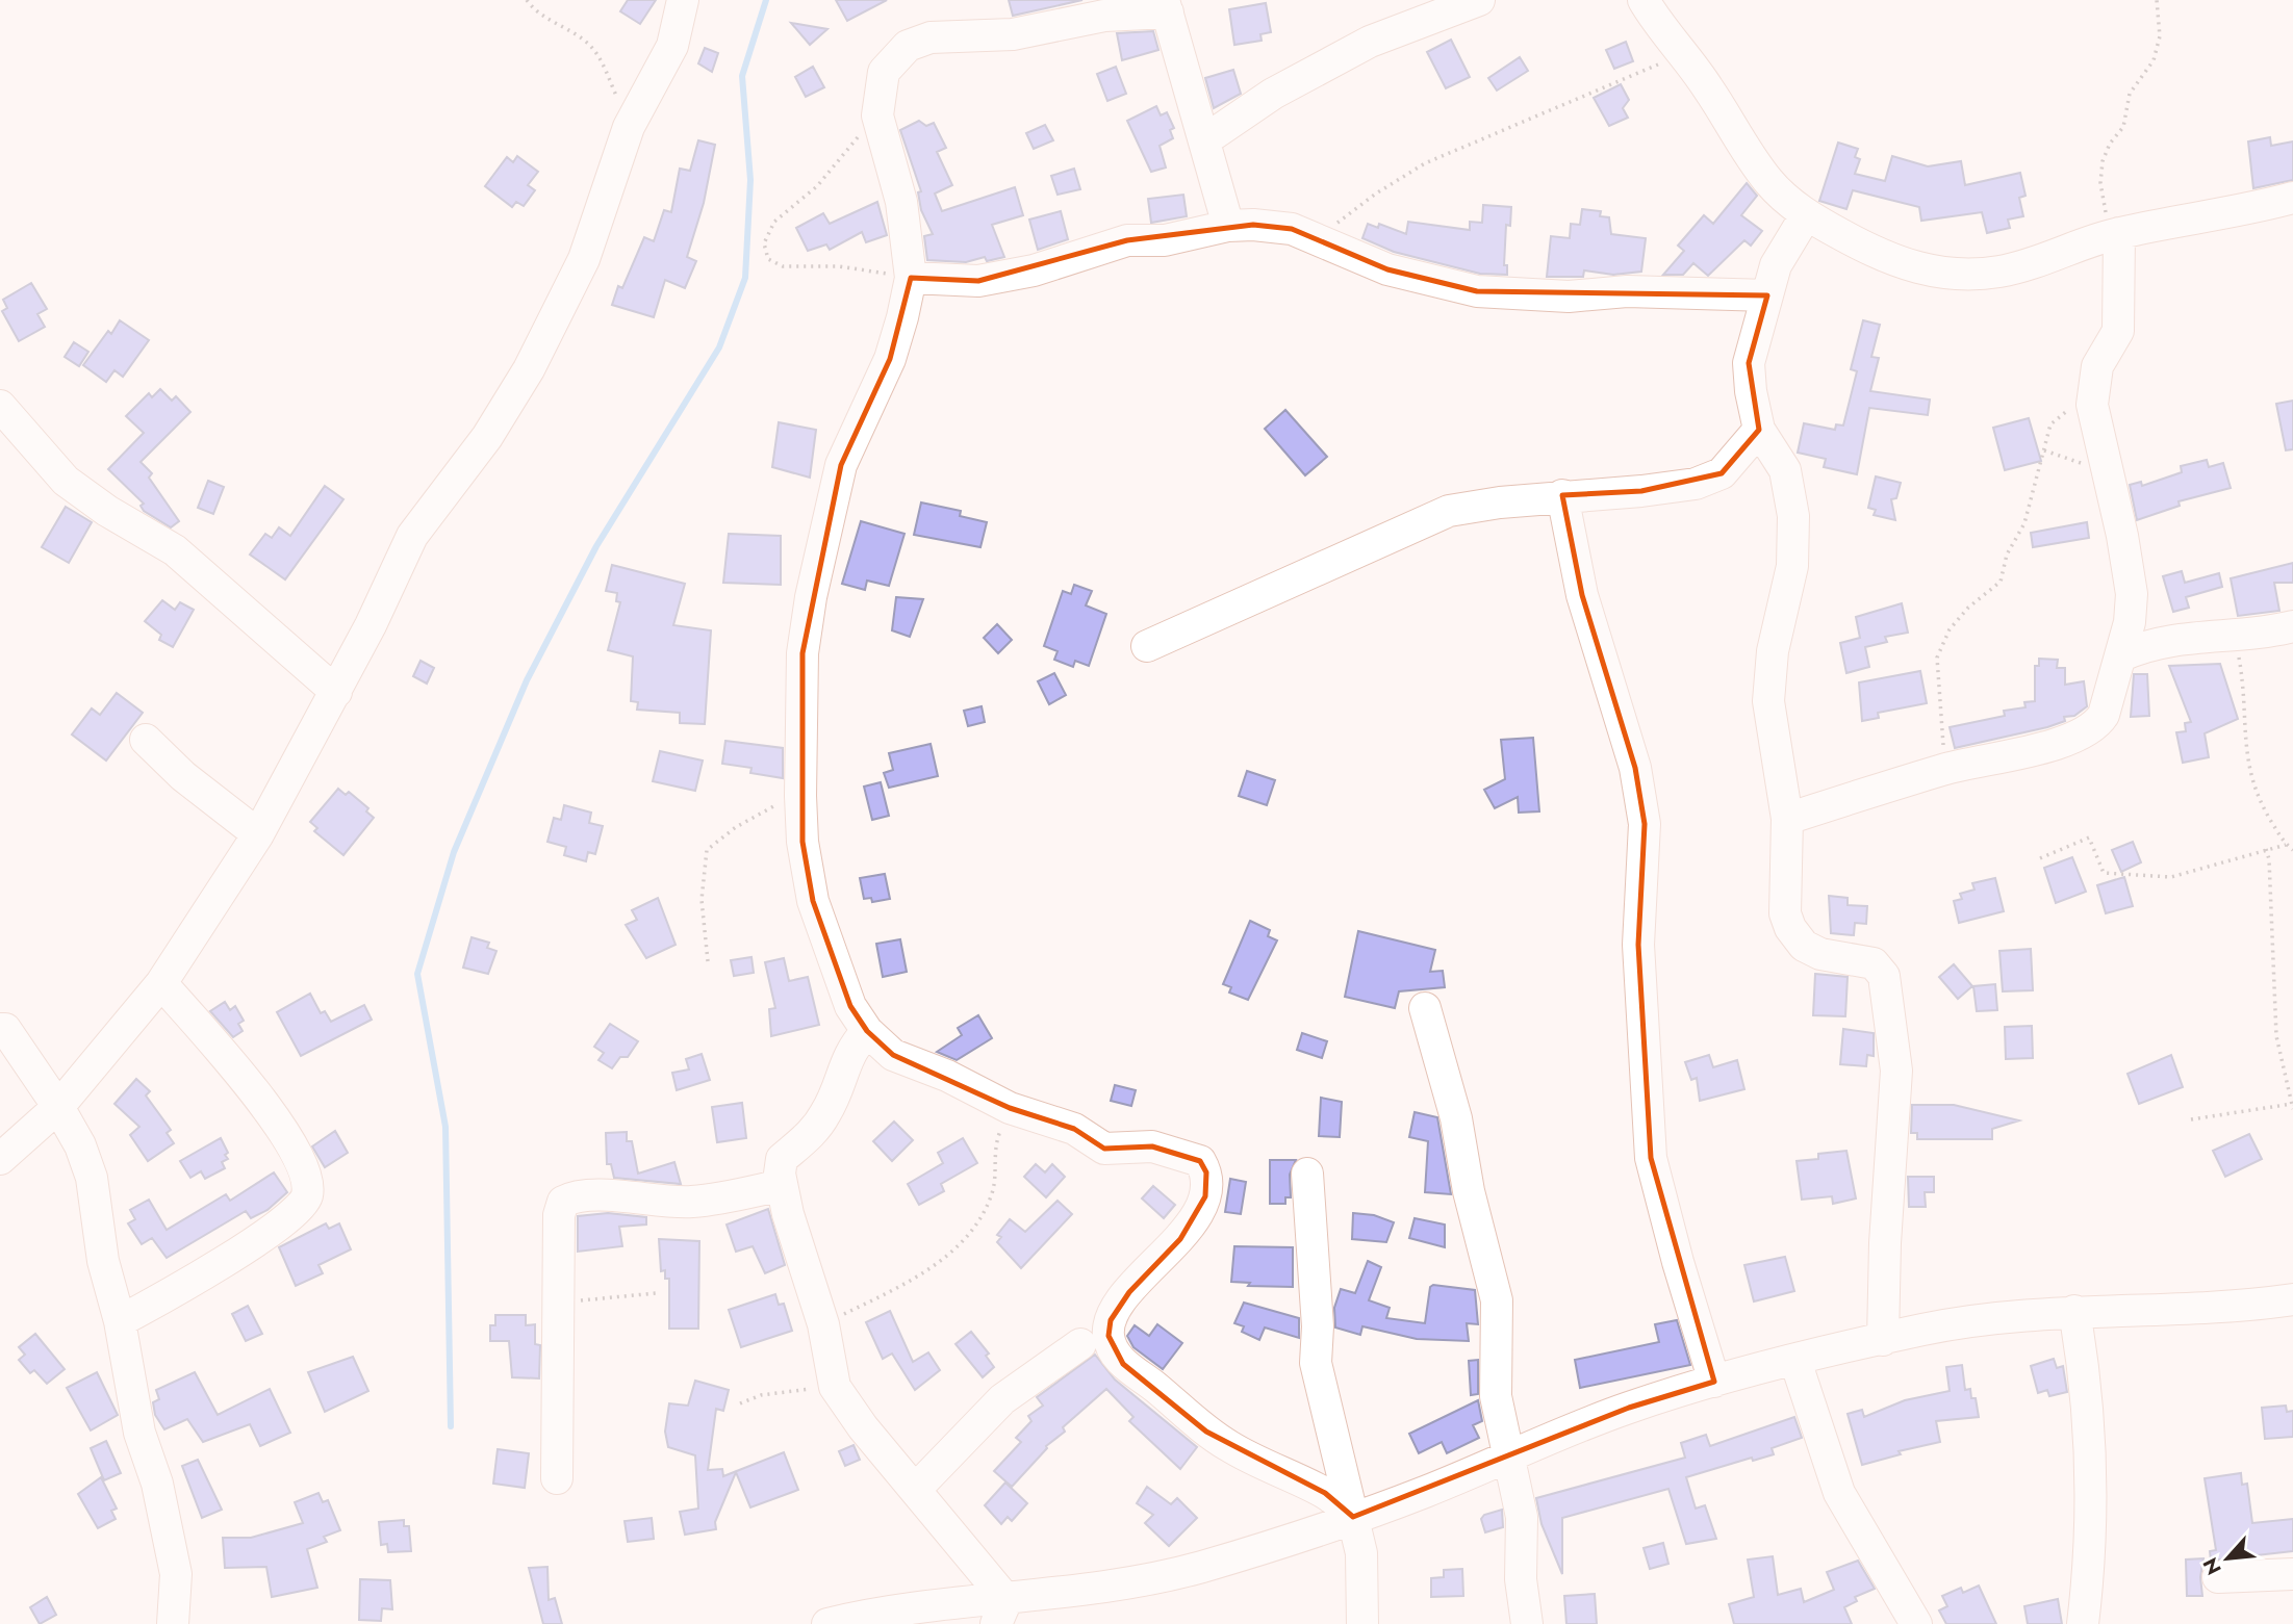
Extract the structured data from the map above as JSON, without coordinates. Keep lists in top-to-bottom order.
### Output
{
  "north": "bottom left"
}
